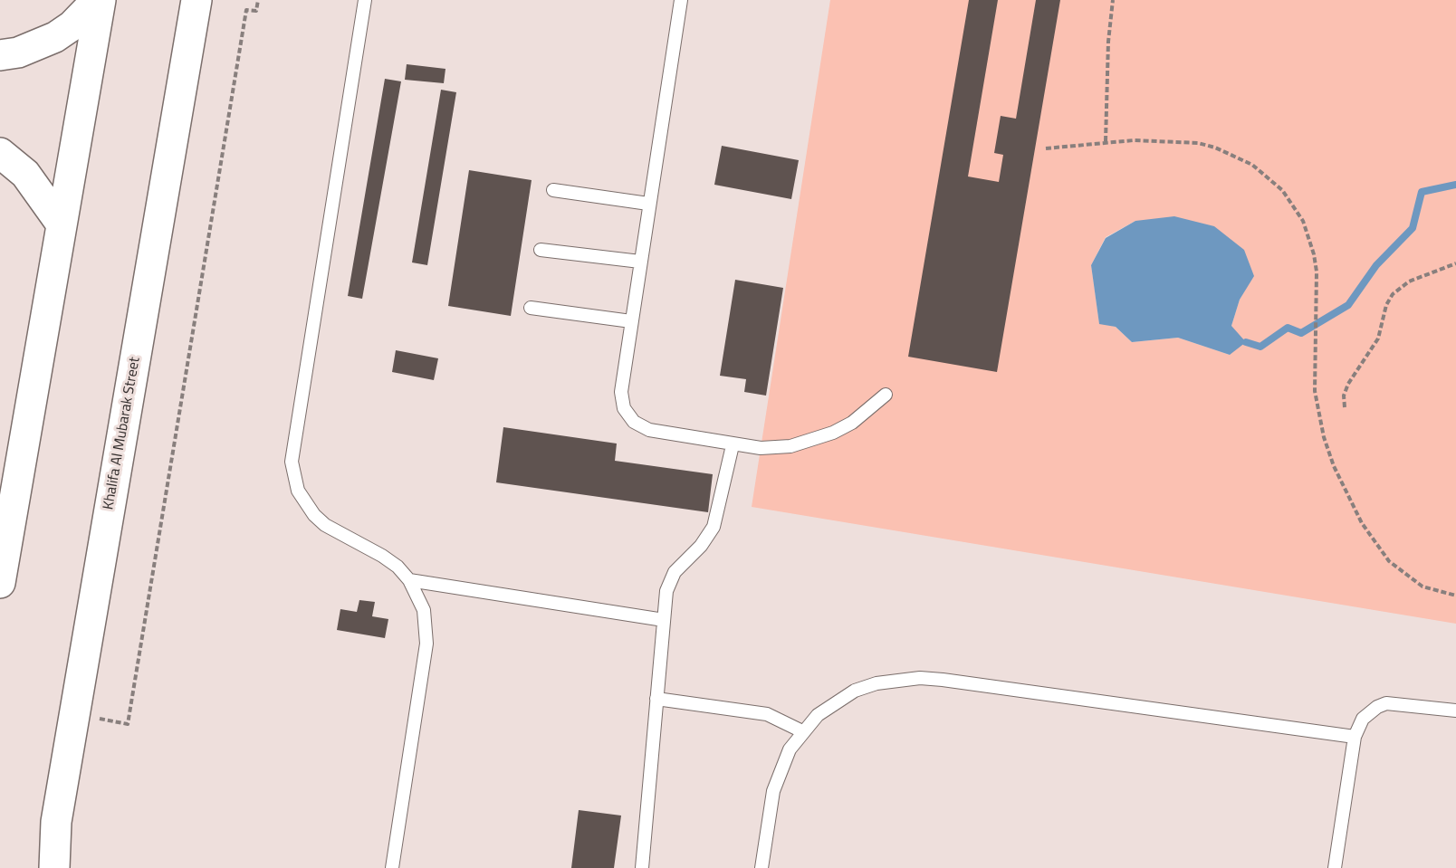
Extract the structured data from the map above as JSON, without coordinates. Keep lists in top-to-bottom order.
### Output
{
  "streets": {
    "main road": ["Khalifa Al Mubarak Street"]
  }
}
